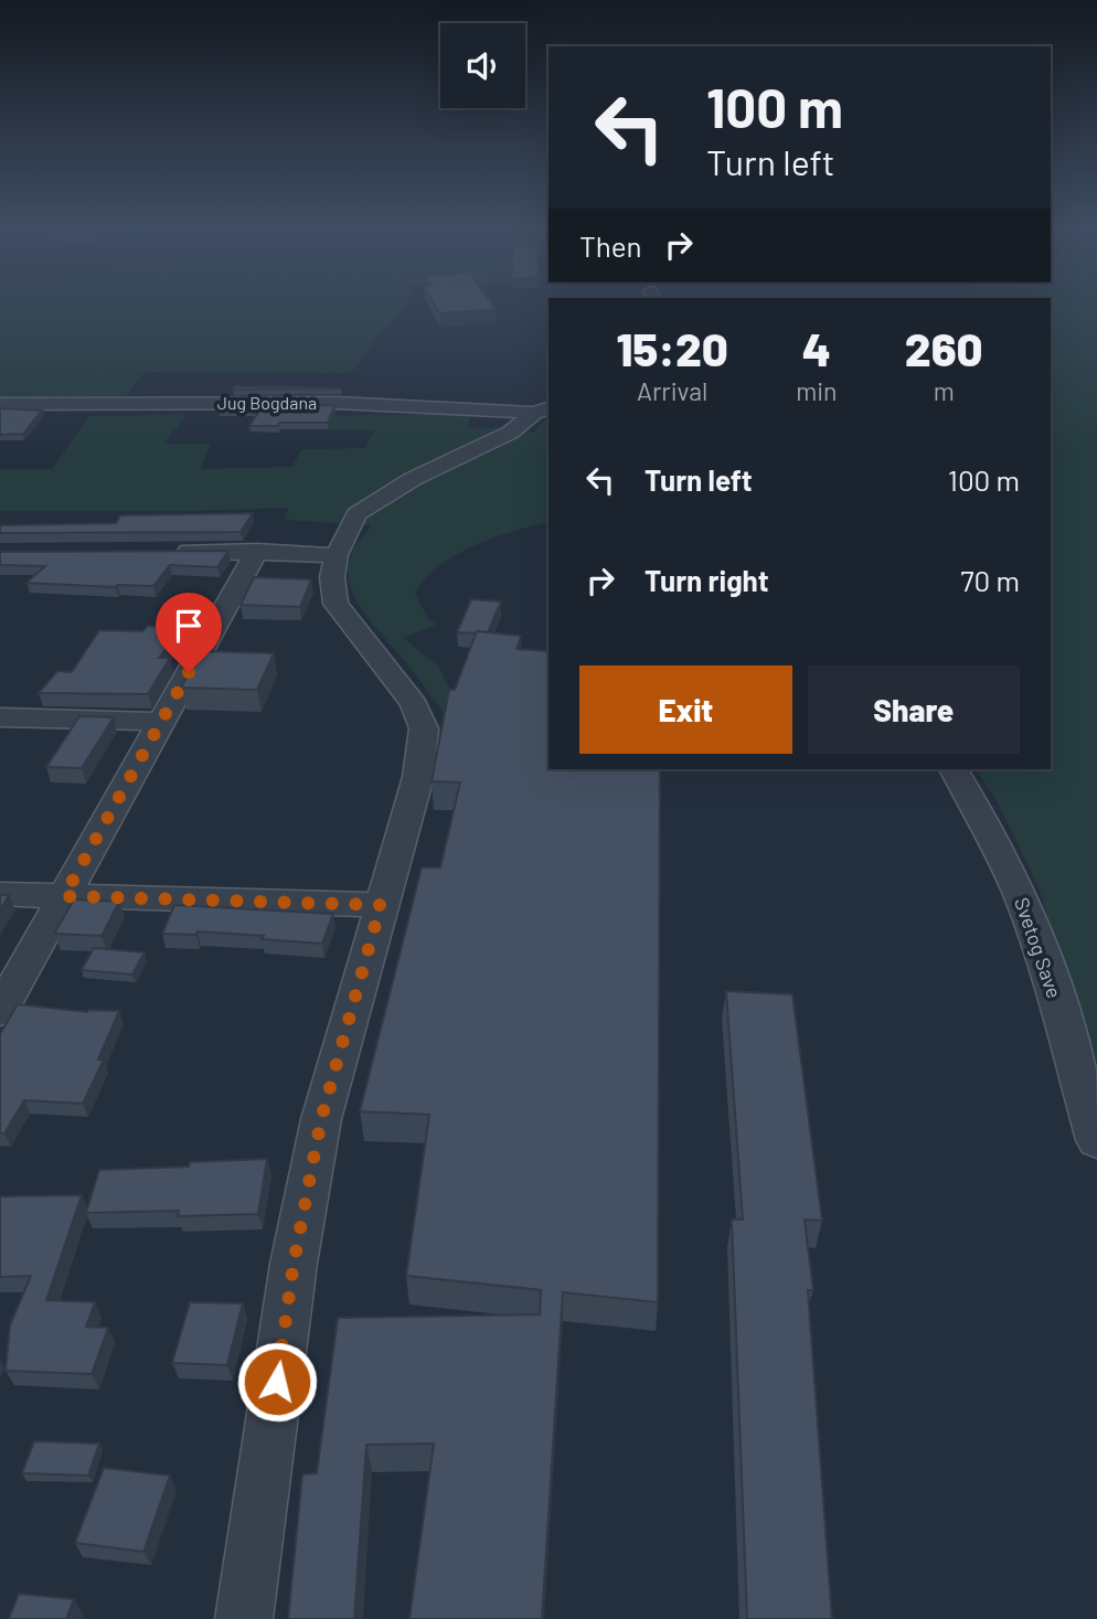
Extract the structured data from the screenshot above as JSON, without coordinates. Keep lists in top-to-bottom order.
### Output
{
  "streets": {
    "street": ["Jug Bogdana", "Svetog Save"]
  },
  "page": {
    "turn": ["100 m", "Turn left"],
    "then": "Then",
    "eta": [
      "15:20",
      "Arrival",
      "4",
      "min",
      "260",
      "m"
    ],
    "list": [
      {
        "name": "Turn left",
        "value": "100 m"
      },
      {
        "name": "Turn right",
        "value": "70 m"
      }
    ],
    "buttons": ["Exit", "Share"]
  }
}
